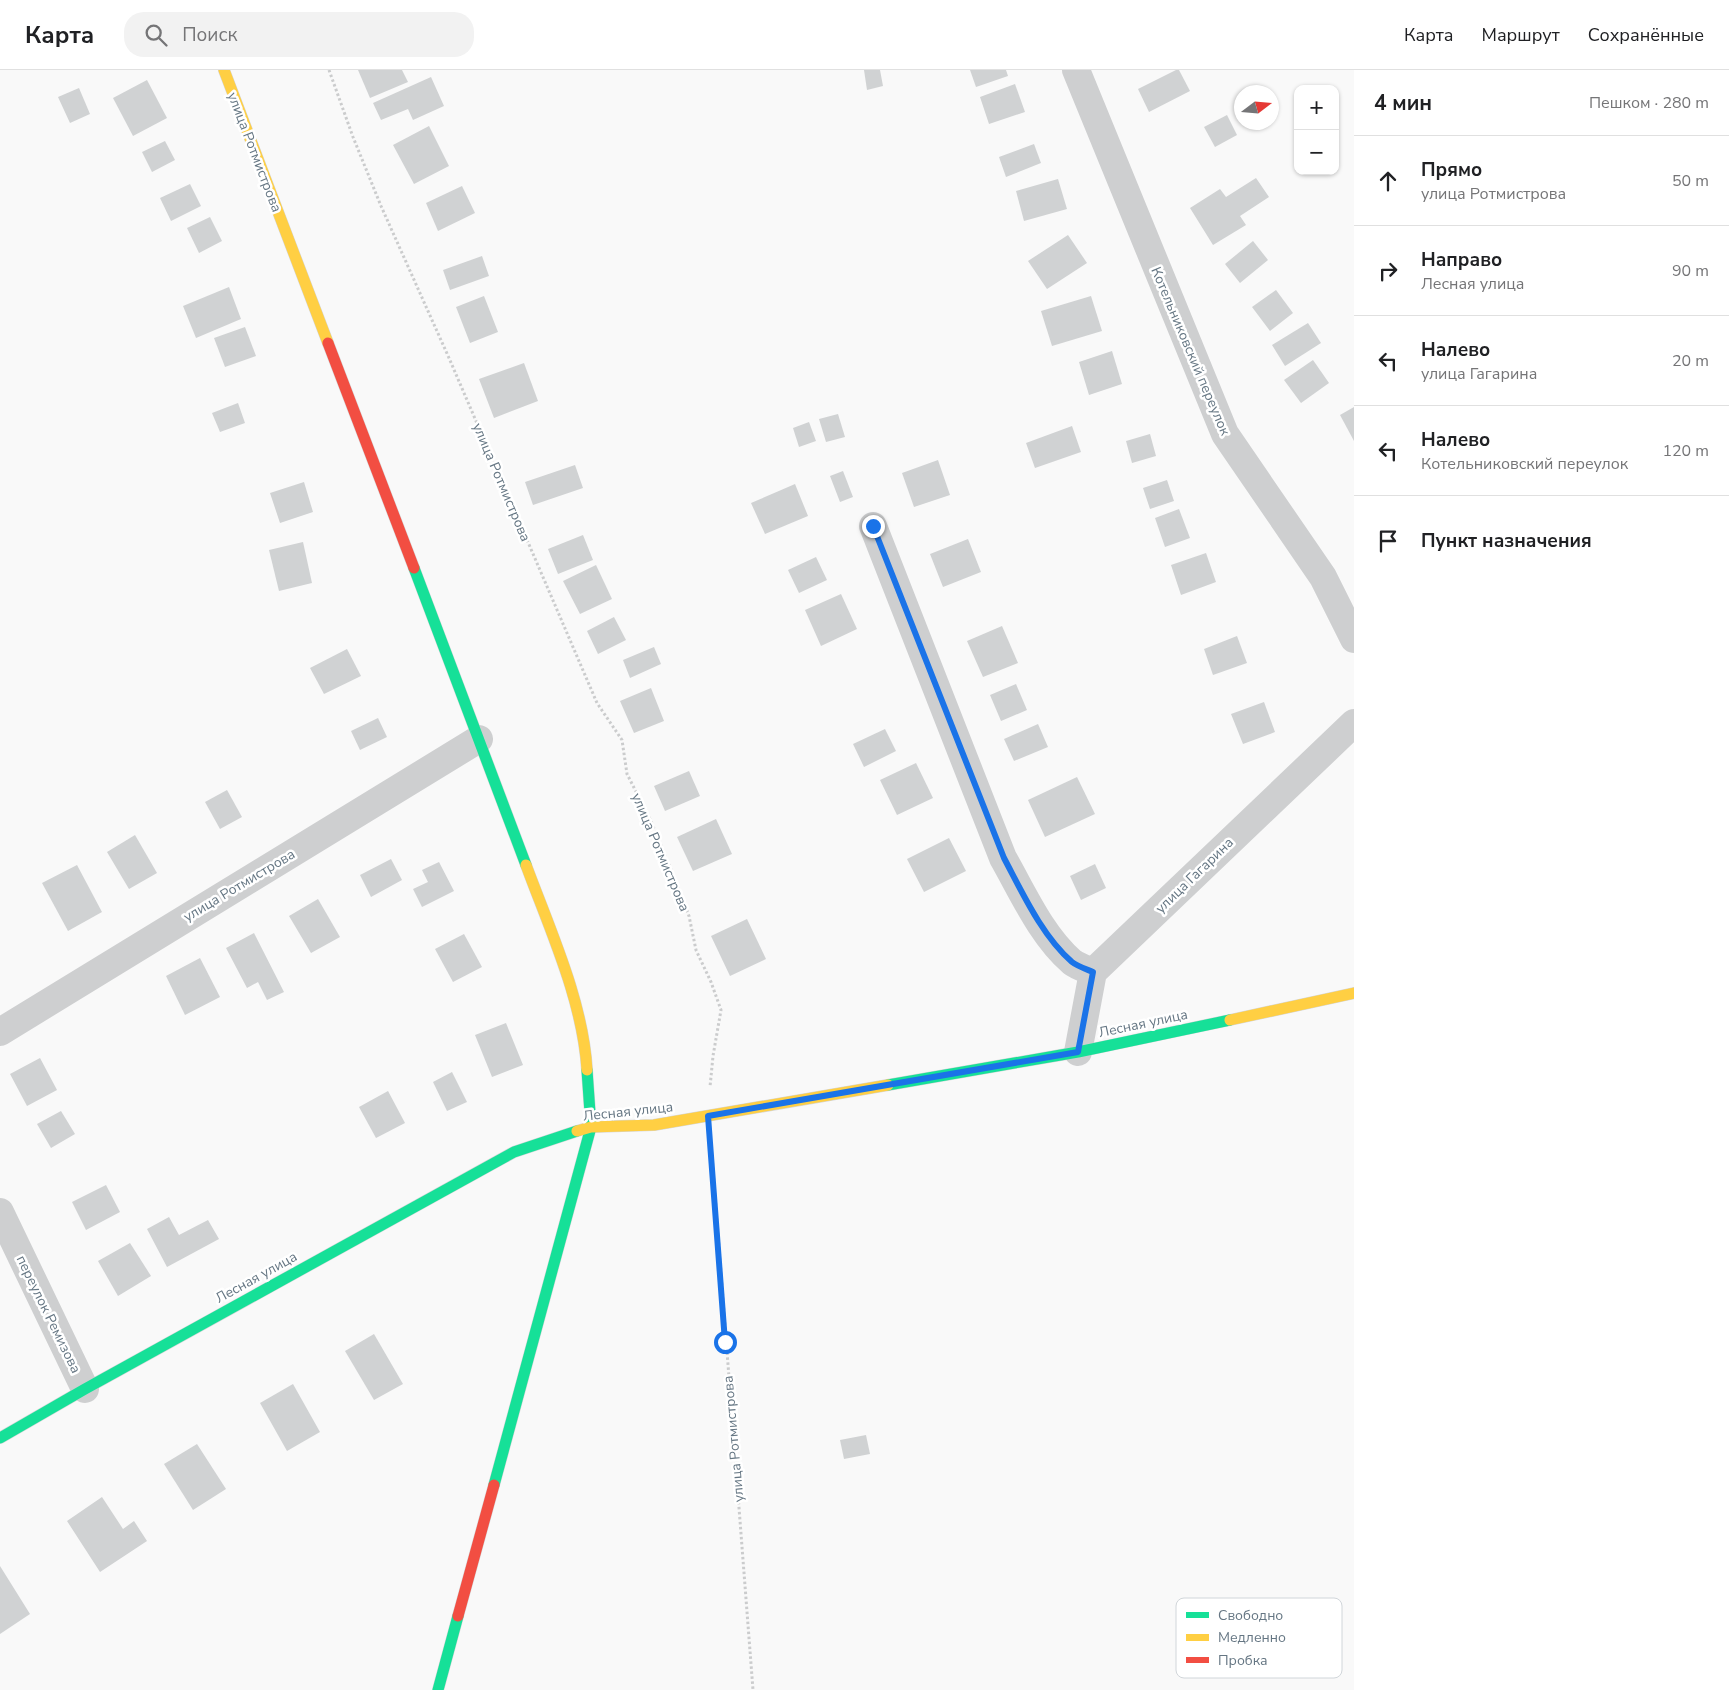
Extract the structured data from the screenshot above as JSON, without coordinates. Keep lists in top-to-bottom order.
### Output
{
  "streets": {
    "street": [
      "улица Ротмистрова",
      "Котельниковский переулок",
      "улица Гагарина",
      "Лесная улица",
      "переулок Ремизова"
    ]
  },
  "crossings": [
    ["улица Ротмистрова", "Лесная улица"],
    ["Лесная улица", "переулок Ремизова"]
  ],
  "legend": ["Свободно", "Медленно", "Пробка"],
  "north": "right",
  "page": {
    "header": "Карта",
    "search": "Поиск",
    "nav": ["Карта", "Маршрут", "Сохранённые"],
    "heading": ["4 мин", "Пешком · 280 m"],
    "map_buttons": ["+", "−"],
    "list": [
      ["Прямо", "улица Ротмистрова", "50 m"],
      ["Направо", "Лесная улица", "90 m"],
      ["Налево", "улица Гагарина", "20 m"],
      ["Налево", "Котельниковский переулок", "120 m"],
      "Пункт назначения"
    ]
  }
}
